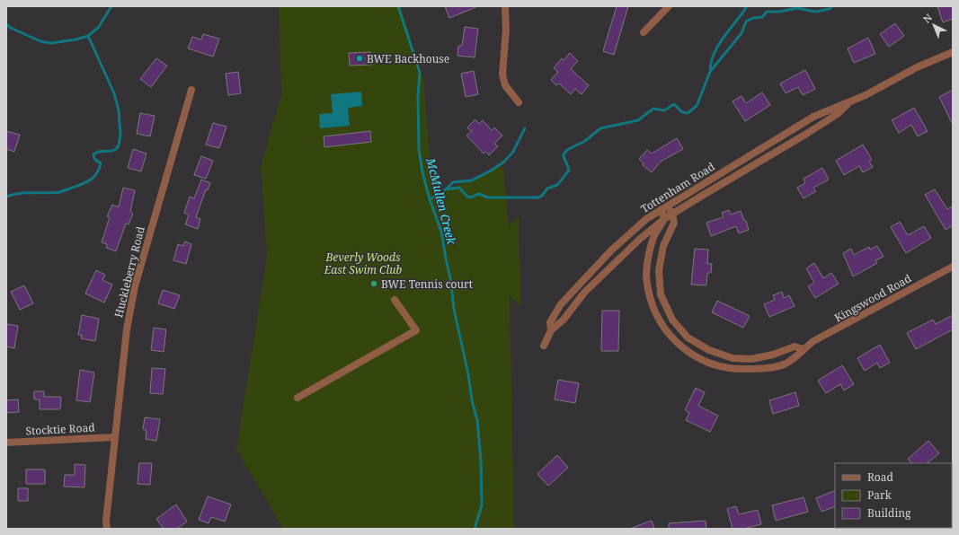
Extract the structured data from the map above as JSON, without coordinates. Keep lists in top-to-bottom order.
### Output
{
  "streets": {
    "street": [
      "Tottenham Road",
      "Huckleberry Road",
      "Kingswood Road",
      "Stocktie Road"
    ]
  },
  "crossings": [
    ["Tottenham Road", "Kingswood Road"],
    ["Huckleberry Road", "Stocktie Road"]
  ],
  "water": ["McMullen Creek"],
  "parks": ["Beverly Woods East Swim Club"],
  "places": ["BWE Backhouse", "BWE Tennis court"],
  "legend": ["Road", "Park", "Building"],
  "north": "top left"
}
